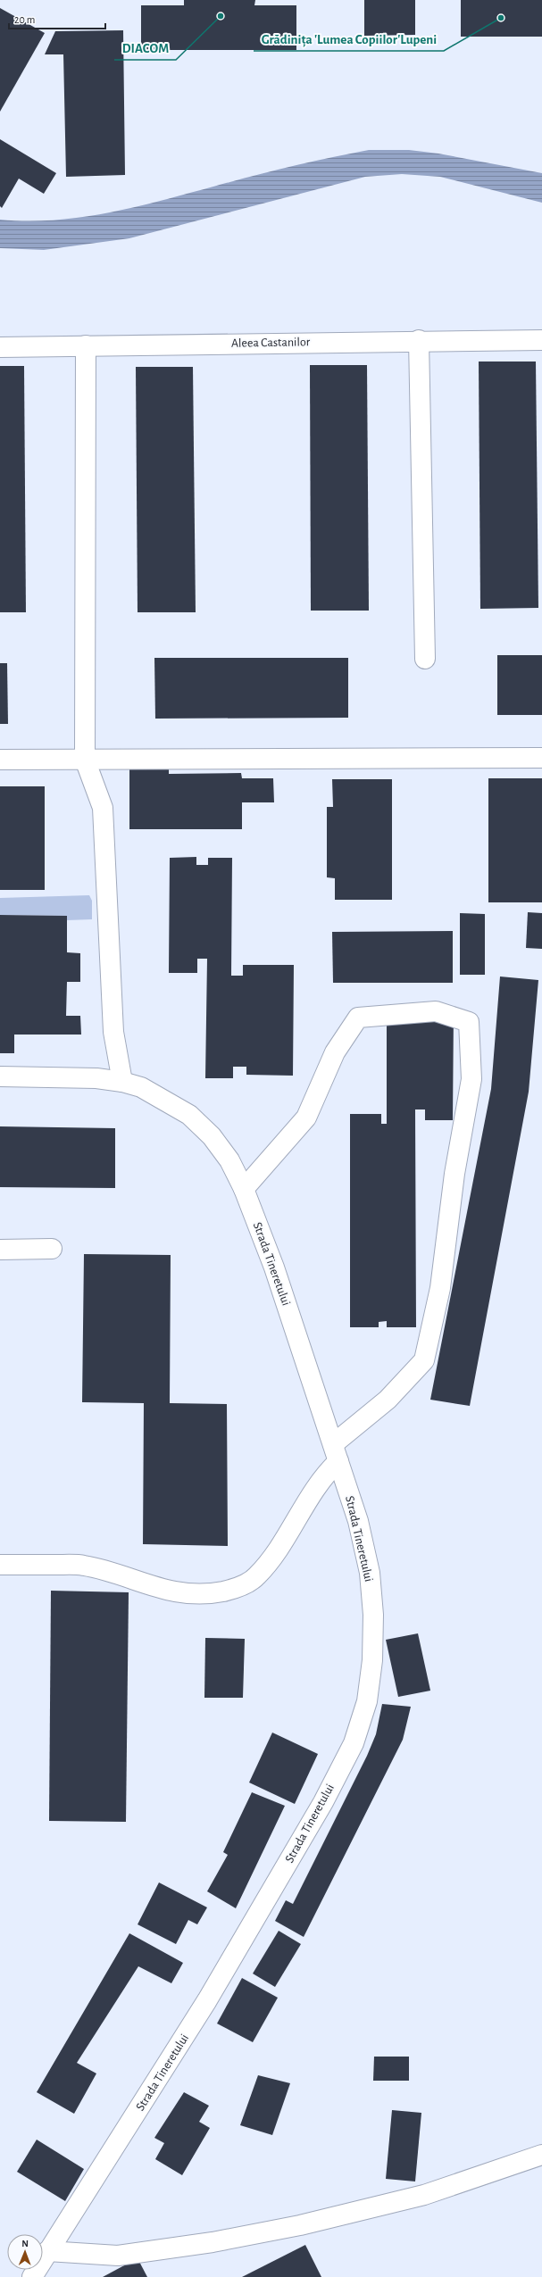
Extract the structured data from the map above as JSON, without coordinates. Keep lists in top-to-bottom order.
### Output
{
  "streets": {
    "street": ["Aleea Castanilor", "Strada Tineretului"]
  },
  "places": ["DIACOM", "Grădinița 'Lumea Copiilor'Lupeni"],
  "scale_bar": "20 m",
  "north": "top"
}
